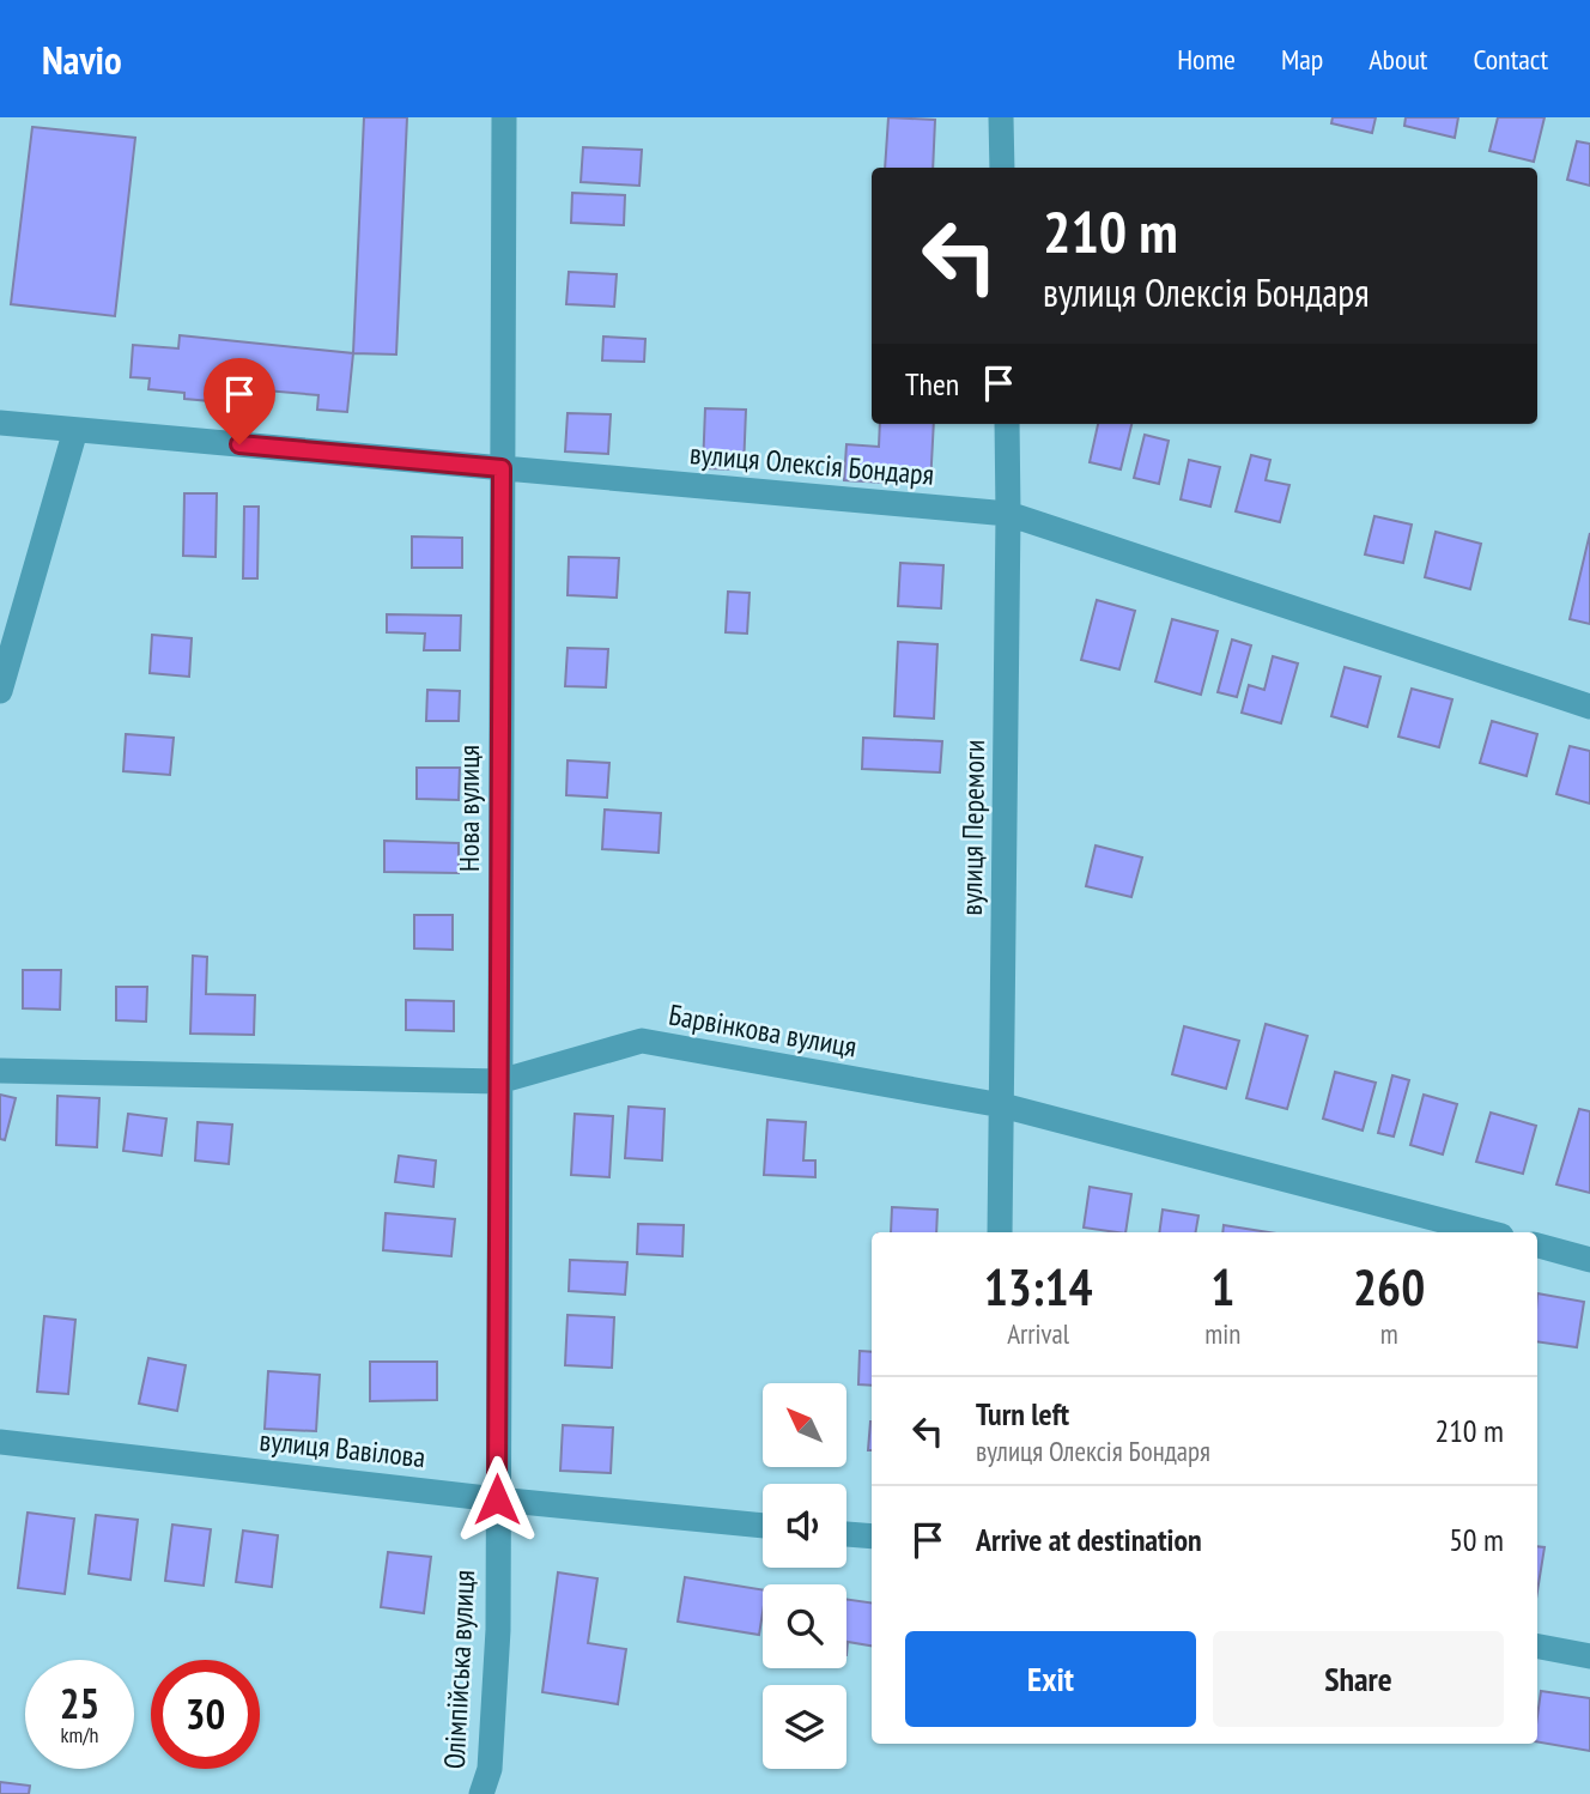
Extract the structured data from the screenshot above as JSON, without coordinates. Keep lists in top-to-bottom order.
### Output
{
  "streets": {
    "street": [
      "вулиця Олексія Бондаря",
      "Нова вулиця",
      "вулиця Перемоги",
      "Барвінкова вулиця",
      "вулиця Вавілова",
      "Олімпійська вулиця"
    ]
  },
  "crossings": [
    ["вулиця Олексія Бондаря", "Нова вулиця"],
    ["вулиця Олексія Бондаря", "вулиця Перемоги"],
    ["Нова вулиця", "Барвінкова вулиця"],
    ["Нова вулиця", "вулиця Вавілова"],
    ["Нова вулиця", "Олімпійська вулиця"],
    ["вулиця Перемоги", "Барвінкова вулиця"],
    ["вулиця Вавілова", "Олімпійська вулиця"]
  ],
  "north": "top left",
  "page": {
    "header": "Navio",
    "nav": [
      "Home",
      "Map",
      "About",
      "Contact"
    ],
    "turn": ["210 m", "вулиця Олексія Бондаря"],
    "then": "Then",
    "eta": [
      "13:14",
      "Arrival",
      "1",
      "min",
      "260",
      "m"
    ],
    "list": [
      {
        "name": "Turn left",
        "note": "вулиця Олексія Бондаря",
        "value": "210 m"
      },
      {
        "name": "Arrive at destination",
        "value": "50 m"
      }
    ],
    "buttons": ["Exit", "Share"],
    "speed": "25 km/h",
    "limit": "30"
  }
}
